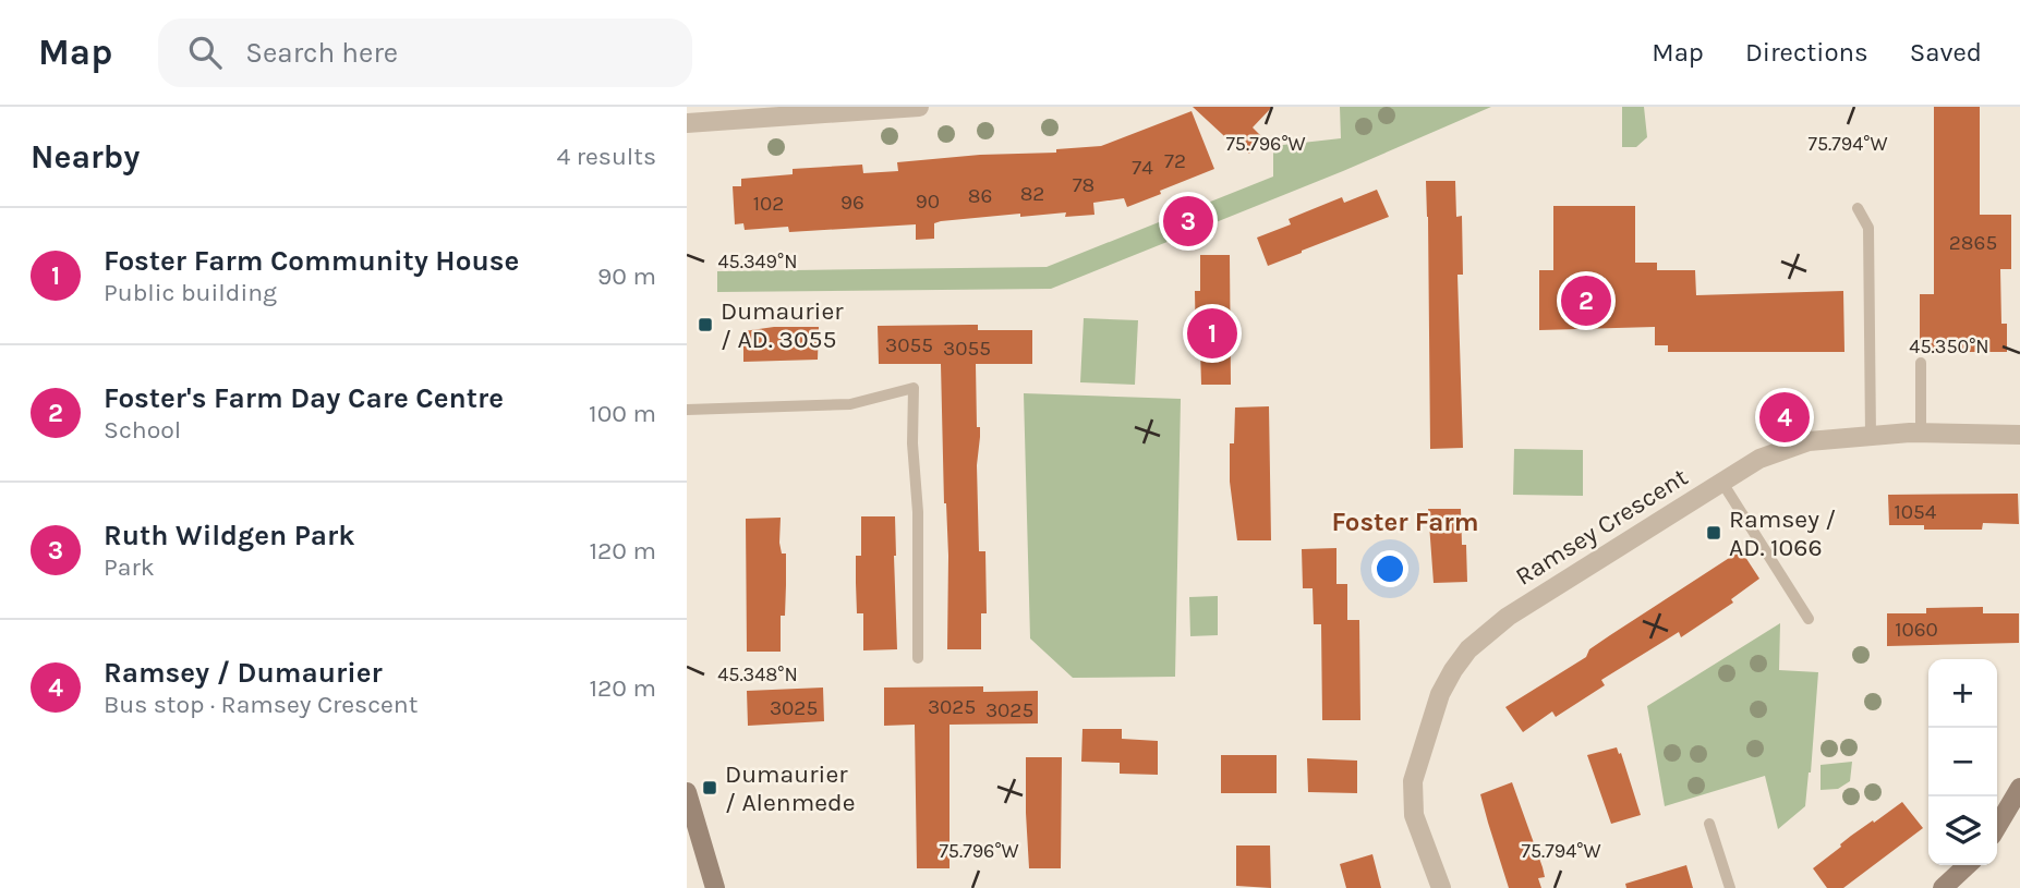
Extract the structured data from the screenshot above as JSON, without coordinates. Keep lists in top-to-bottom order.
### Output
{
  "streets": {
    "street": ["Ramsey Crescent"]
  },
  "districts": ["Foster Farm"],
  "places": {
    "transit": ["Dumaurier / AD. 3055", "Ramsey / AD. 1066", "Dumaurier / Alenmede"]
  },
  "house_numbers": [
    "72",
    "74",
    "78",
    "82",
    "86",
    "90",
    "96",
    "102",
    "2865",
    "3055",
    "3055",
    "1054",
    "1060",
    "3025",
    "3025",
    "3025"
  ],
  "page": {
    "header": "Map",
    "search": "Search here",
    "nav": ["Map", "Directions", "Saved"],
    "heading": ["Nearby", "4 results"],
    "pins": [
      "3",
      "2",
      "1",
      "4"
    ],
    "list": [
      {
        "mark": "1",
        "name": "Foster Farm Community House",
        "note": "Public building",
        "value": "90 m"
      },
      {
        "mark": "2",
        "name": "Foster's Farm Day Care Centre",
        "note": "School",
        "value": "100 m"
      },
      {
        "mark": "3",
        "name": "Ruth Wildgen Park",
        "note": "Park",
        "value": "120 m"
      },
      {
        "mark": "4",
        "name": "Ramsey / Dumaurier",
        "note": "Bus stop · Ramsey Crescent",
        "value": "120 m"
      }
    ],
    "map_buttons": ["+", "−"]
  },
  "coordinates": [
    "75.796°W",
    "75.794°W",
    "45.349°N",
    "45.350°N",
    "45.348°N"
  ]
}
